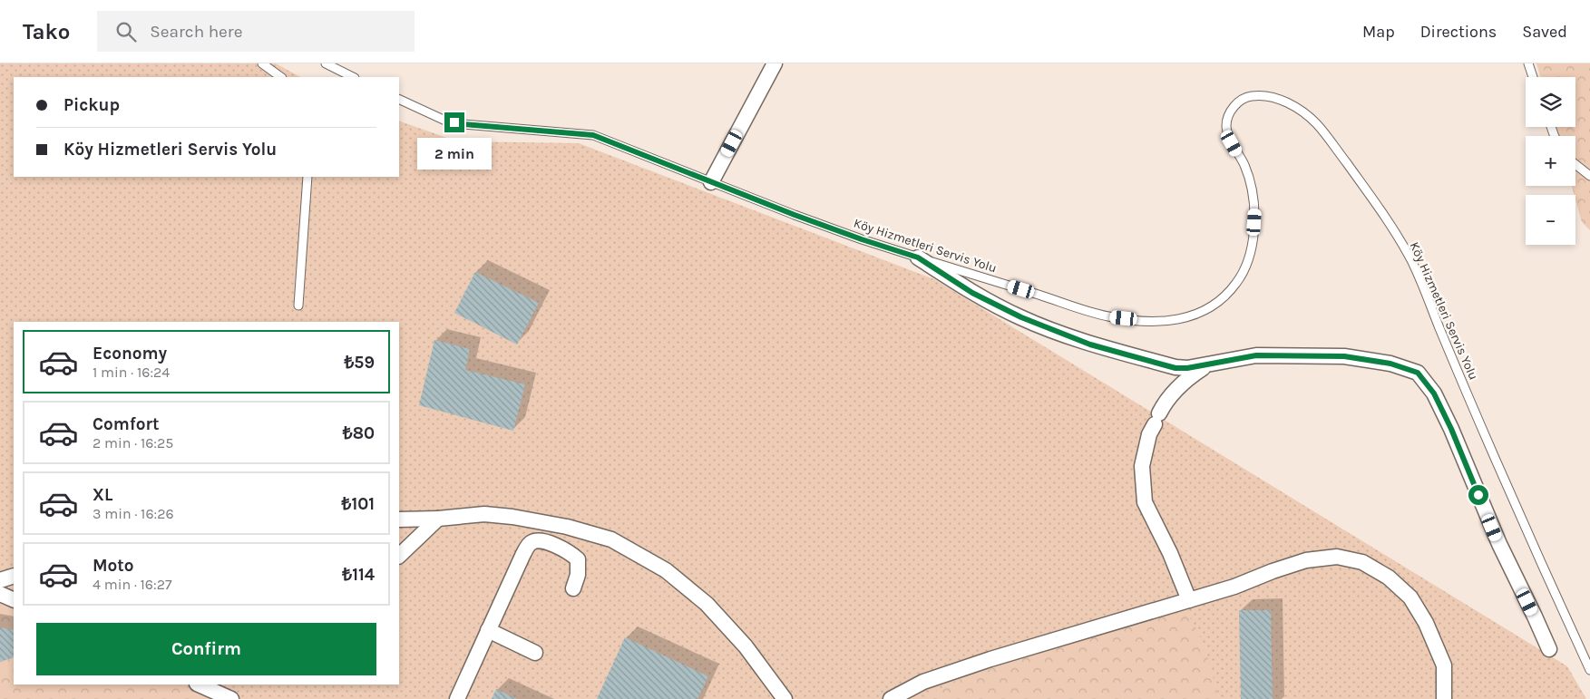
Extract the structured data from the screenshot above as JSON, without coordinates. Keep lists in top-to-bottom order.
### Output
{
  "streets": {
    "lane": ["Köy Hizmetleri Servis Yolu"]
  },
  "page": {
    "header": "Tako",
    "search": "Search here",
    "nav": ["Map", "Directions", "Saved"],
    "map_buttons": ["+", "−"],
    "banner": ["Pickup", "Köy Hizmetleri Servis Yolu"],
    "bubble": "2 min",
    "list": [
      {
        "name": "Economy",
        "note": "1 min · 16:24",
        "value": "₺59"
      },
      {
        "name": "Comfort",
        "note": "2 min · 16:25",
        "value": "₺80"
      },
      {
        "name": "XL",
        "note": "3 min · 16:26",
        "value": "₺101"
      },
      {
        "name": "Moto",
        "note": "4 min · 16:27",
        "value": "₺114"
      }
    ],
    "buttons": "Confirm"
  }
}
